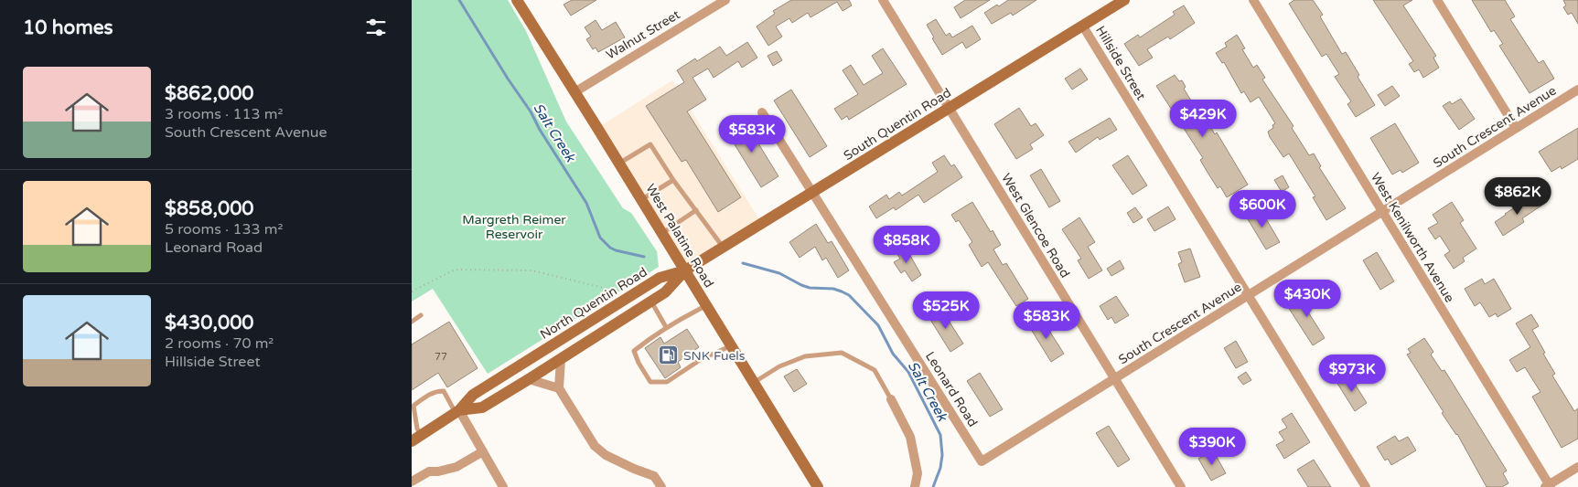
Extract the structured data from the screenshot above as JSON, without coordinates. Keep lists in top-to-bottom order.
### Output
{
  "streets": {
    "main road": ["South Quentin Road", "West Palatine Road", "North Quentin Road"],
    "street": [
      "Walnut Street",
      "Hillside Street",
      "South Crescent Avenue",
      "West Glencoe Road",
      "West Kenilworth Avenue",
      "Leonard Road"
    ]
  },
  "crossings": [
    ["Walnut Street", "West Palatine Road"],
    ["Hillside Street", "South Quentin Road"],
    ["Hillside Street", "South Crescent Avenue"],
    ["South Quentin Road", "West Glencoe Road"],
    ["South Quentin Road", "West Palatine Road"],
    ["South Quentin Road", "North Quentin Road"],
    ["South Quentin Road", "Leonard Road"],
    ["South Crescent Avenue", "West Glencoe Road"],
    ["South Crescent Avenue", "West Kenilworth Avenue"],
    ["South Crescent Avenue", "Leonard Road"],
    ["West Palatine Road", "North Quentin Road"]
  ],
  "water": ["Salt Creek"],
  "parks": ["Margreth Reimer Reservoir"],
  "places": {
    "fuel station": ["SNK Fuels"]
  },
  "house_numbers": ["77"],
  "page": {
    "heading": "10 homes",
    "list": [
      {
        "name": "$862,000",
        "note": "3 rooms · 113 m² · South Crescent Avenue"
      },
      {
        "name": "$858,000",
        "note": "5 rooms · 133 m² · Leonard Road"
      },
      {
        "name": "$430,000",
        "note": "2 rooms · 70 m² · Hillside Street"
      }
    ],
    "price": [
      "$429K",
      "$583K",
      "$862K",
      "$600K",
      "$858K",
      "$430K",
      "$525K",
      "$583K",
      "$973K",
      "$390K"
    ]
  }
}
